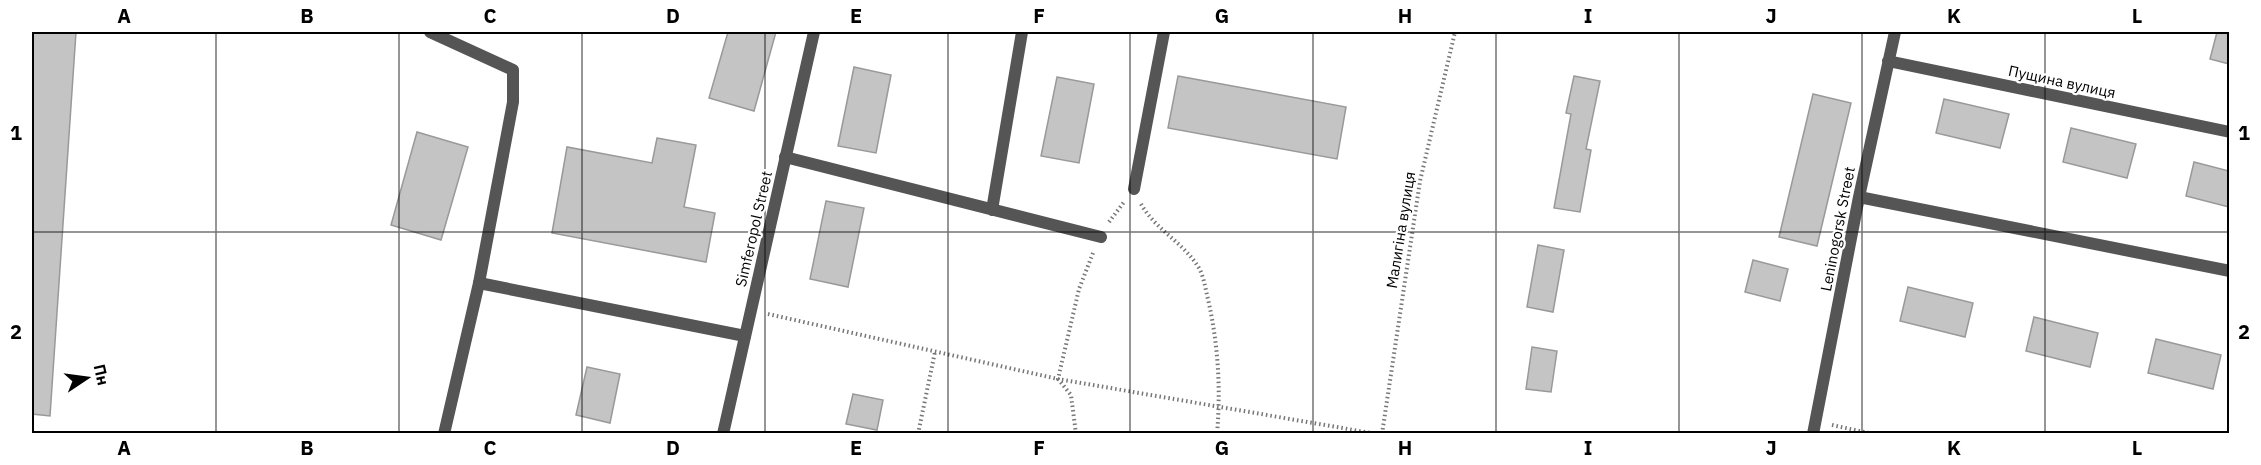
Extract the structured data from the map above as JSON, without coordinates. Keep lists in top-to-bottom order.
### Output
{
  "streets": {
    "street": ["Пущина вулиця", "Simferopol Street", "Leninogorsk Street"],
    "path": ["Малигіна вулиця"]
  },
  "crossings": [
    ["Пущина вулиця", "Leninogorsk Street"]
  ],
  "north": "right",
  "grid": {
    "columns": [
      "A",
      "B",
      "C",
      "D",
      "E",
      "F",
      "G",
      "H",
      "I",
      "J",
      "K",
      "L"
    ],
    "rows": ["1", "2"]
  }
}
